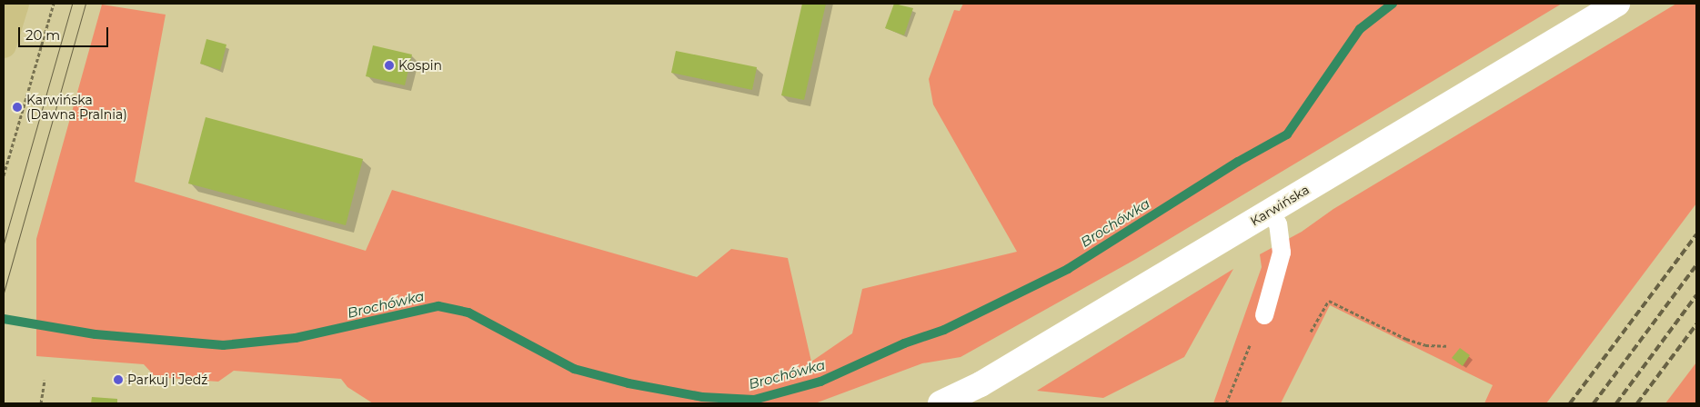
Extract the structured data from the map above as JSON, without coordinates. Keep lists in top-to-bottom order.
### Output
{
  "streets": {
    "street": ["Karwińska"]
  },
  "water": ["Brochówka"],
  "places": ["Kospin", "Karwińska (Dawna Pralnia)", "Parkuj i Jedź"],
  "scale_bar": "20 m"
}
